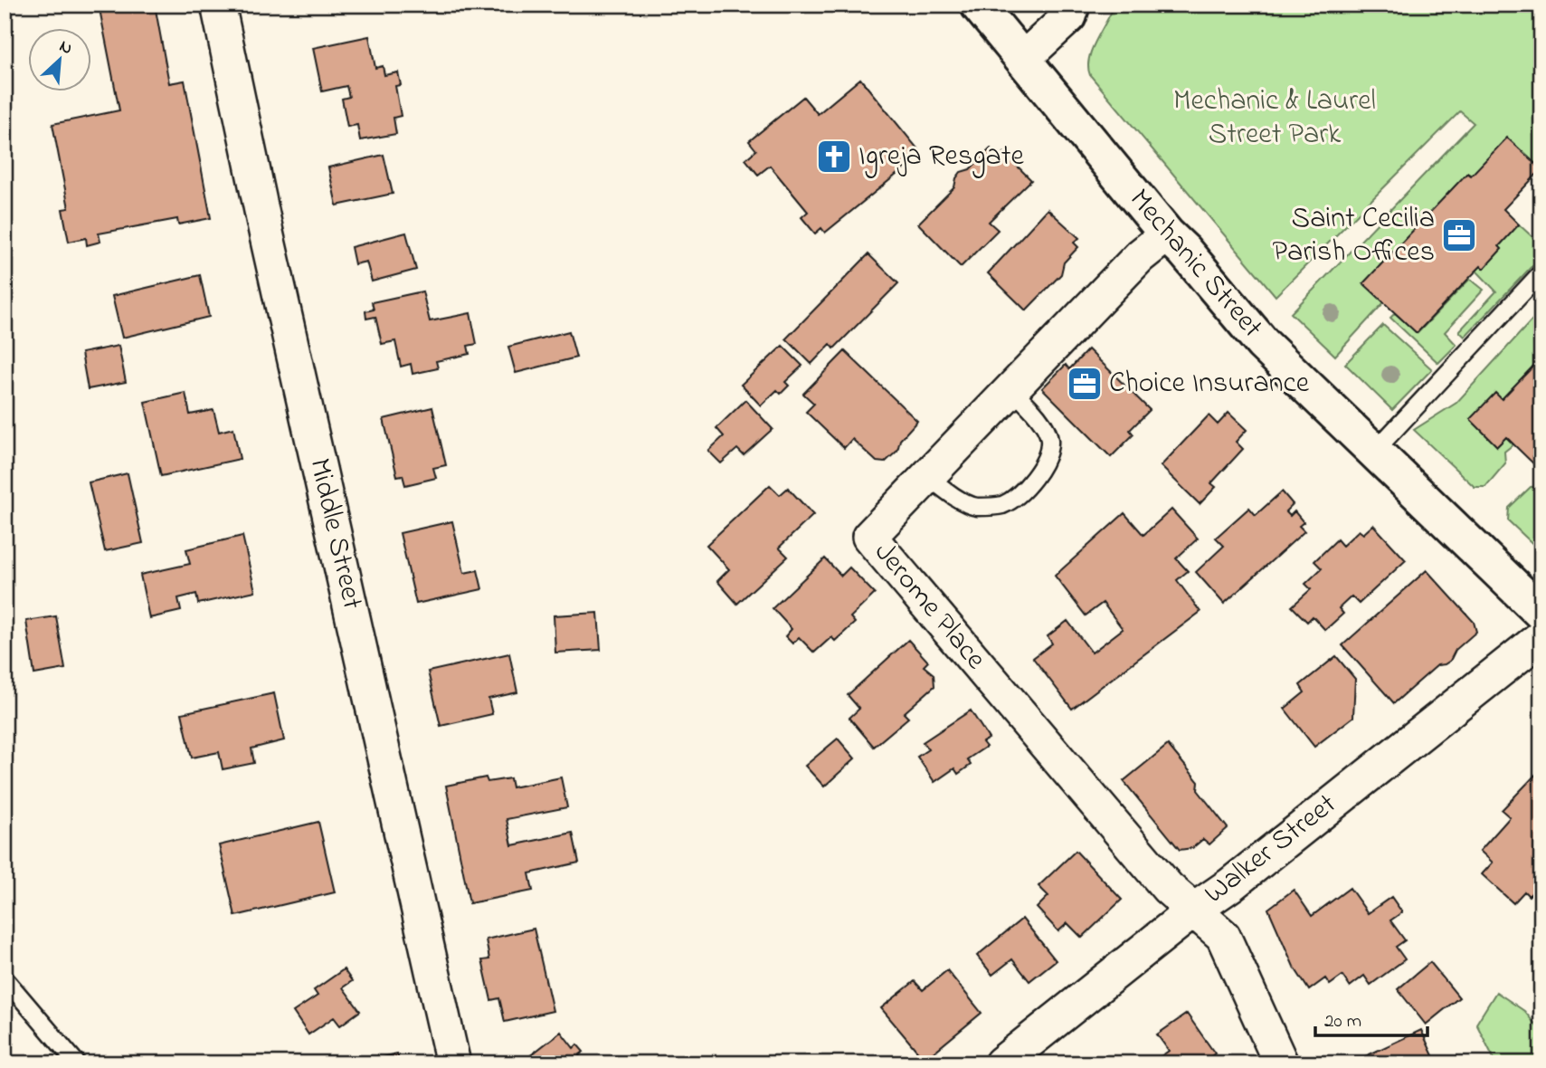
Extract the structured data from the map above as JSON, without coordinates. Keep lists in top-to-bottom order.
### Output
{
  "streets": {
    "main road": ["Mechanic Street"],
    "street": ["Middle Street", "Jerome Place", "Walker Street"]
  },
  "crossings": [
    ["Mechanic Street", "Jerome Place"],
    ["Jerome Place", "Walker Street"]
  ],
  "parks": ["Mechanic & Laurel Street Park"],
  "places": {
    "church": ["Igreja Resgate"],
    "office": ["Saint Cecilia Parish Offices", "Choice Insurance"]
  },
  "scale_bar": "20 m",
  "north": "top right"
}
